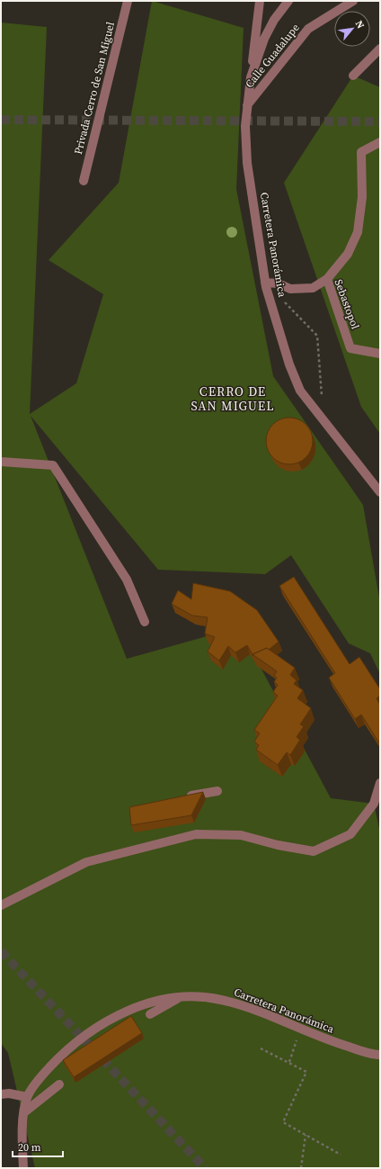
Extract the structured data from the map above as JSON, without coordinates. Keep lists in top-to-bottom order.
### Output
{
  "streets": {
    "street": [
      "Calle Guadalupe",
      "Privada Cerro de San Miguel",
      "Carretera Panorámica",
      "Sebastopol"
    ]
  },
  "crossings": [
    ["Calle Guadalupe", "Carretera Panorámica"],
    ["Carretera Panorámica", "Sebastopol"]
  ],
  "districts": ["CERRO DE SAN MIGUEL"],
  "scale_bar": "20 m",
  "north": "top right"
}
